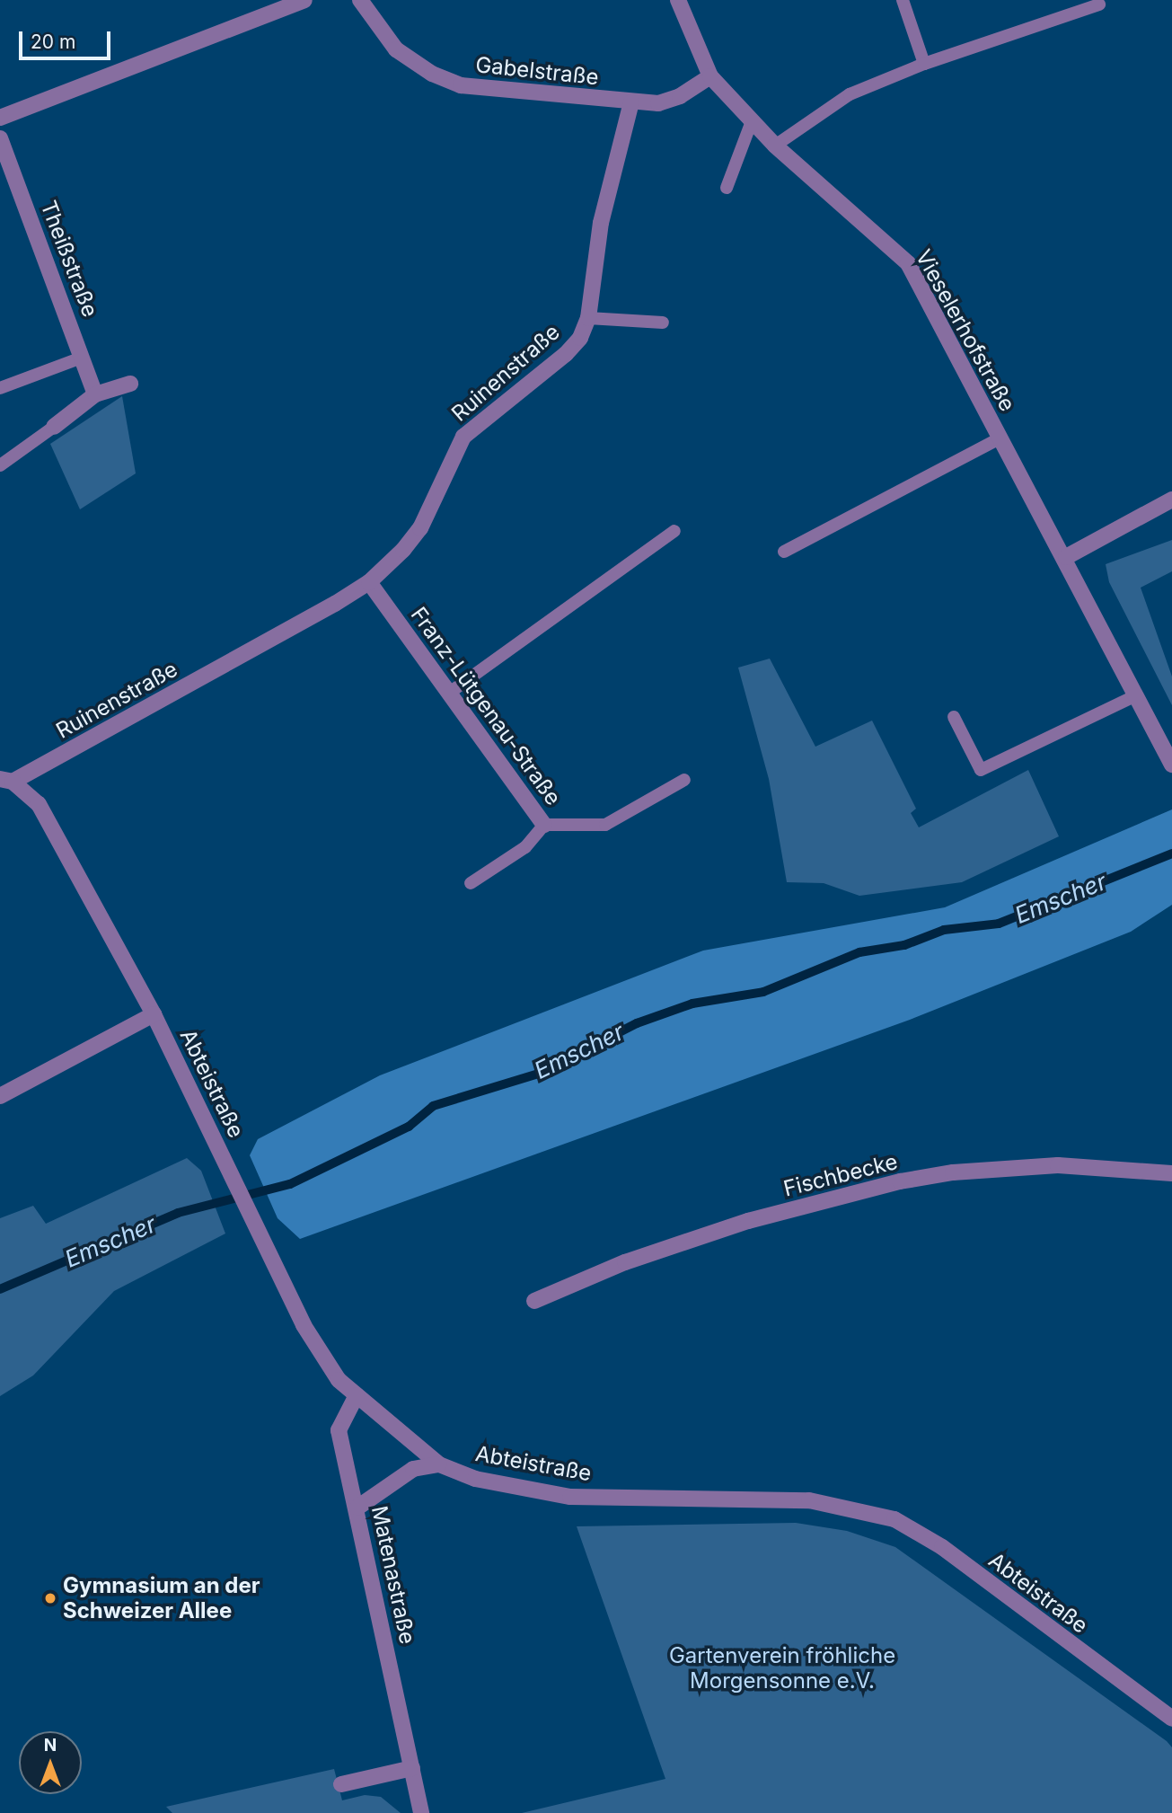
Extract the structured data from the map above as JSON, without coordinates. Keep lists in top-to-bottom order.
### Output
{
  "streets": {
    "street": [
      "Gabelstraße",
      "Theißstraße",
      "Vieselerhofstraße",
      "Ruinenstraße",
      "Franz-Lütgenau-Straße",
      "Abteistraße",
      "Fischbecke",
      "Matenastraße"
    ]
  },
  "crossings": [
    ["Gabelstraße", "Ruinenstraße"],
    ["Ruinenstraße", "Franz-Lütgenau-Straße"],
    ["Ruinenstraße", "Abteistraße"],
    ["Abteistraße", "Matenastraße"]
  ],
  "water": ["Emscher"],
  "parks": ["Gartenverein fröhliche Morgensonne e.V."],
  "places": ["Gymnasium an der Schweizer Allee"],
  "scale_bar": "20 m",
  "north": "top"
}
